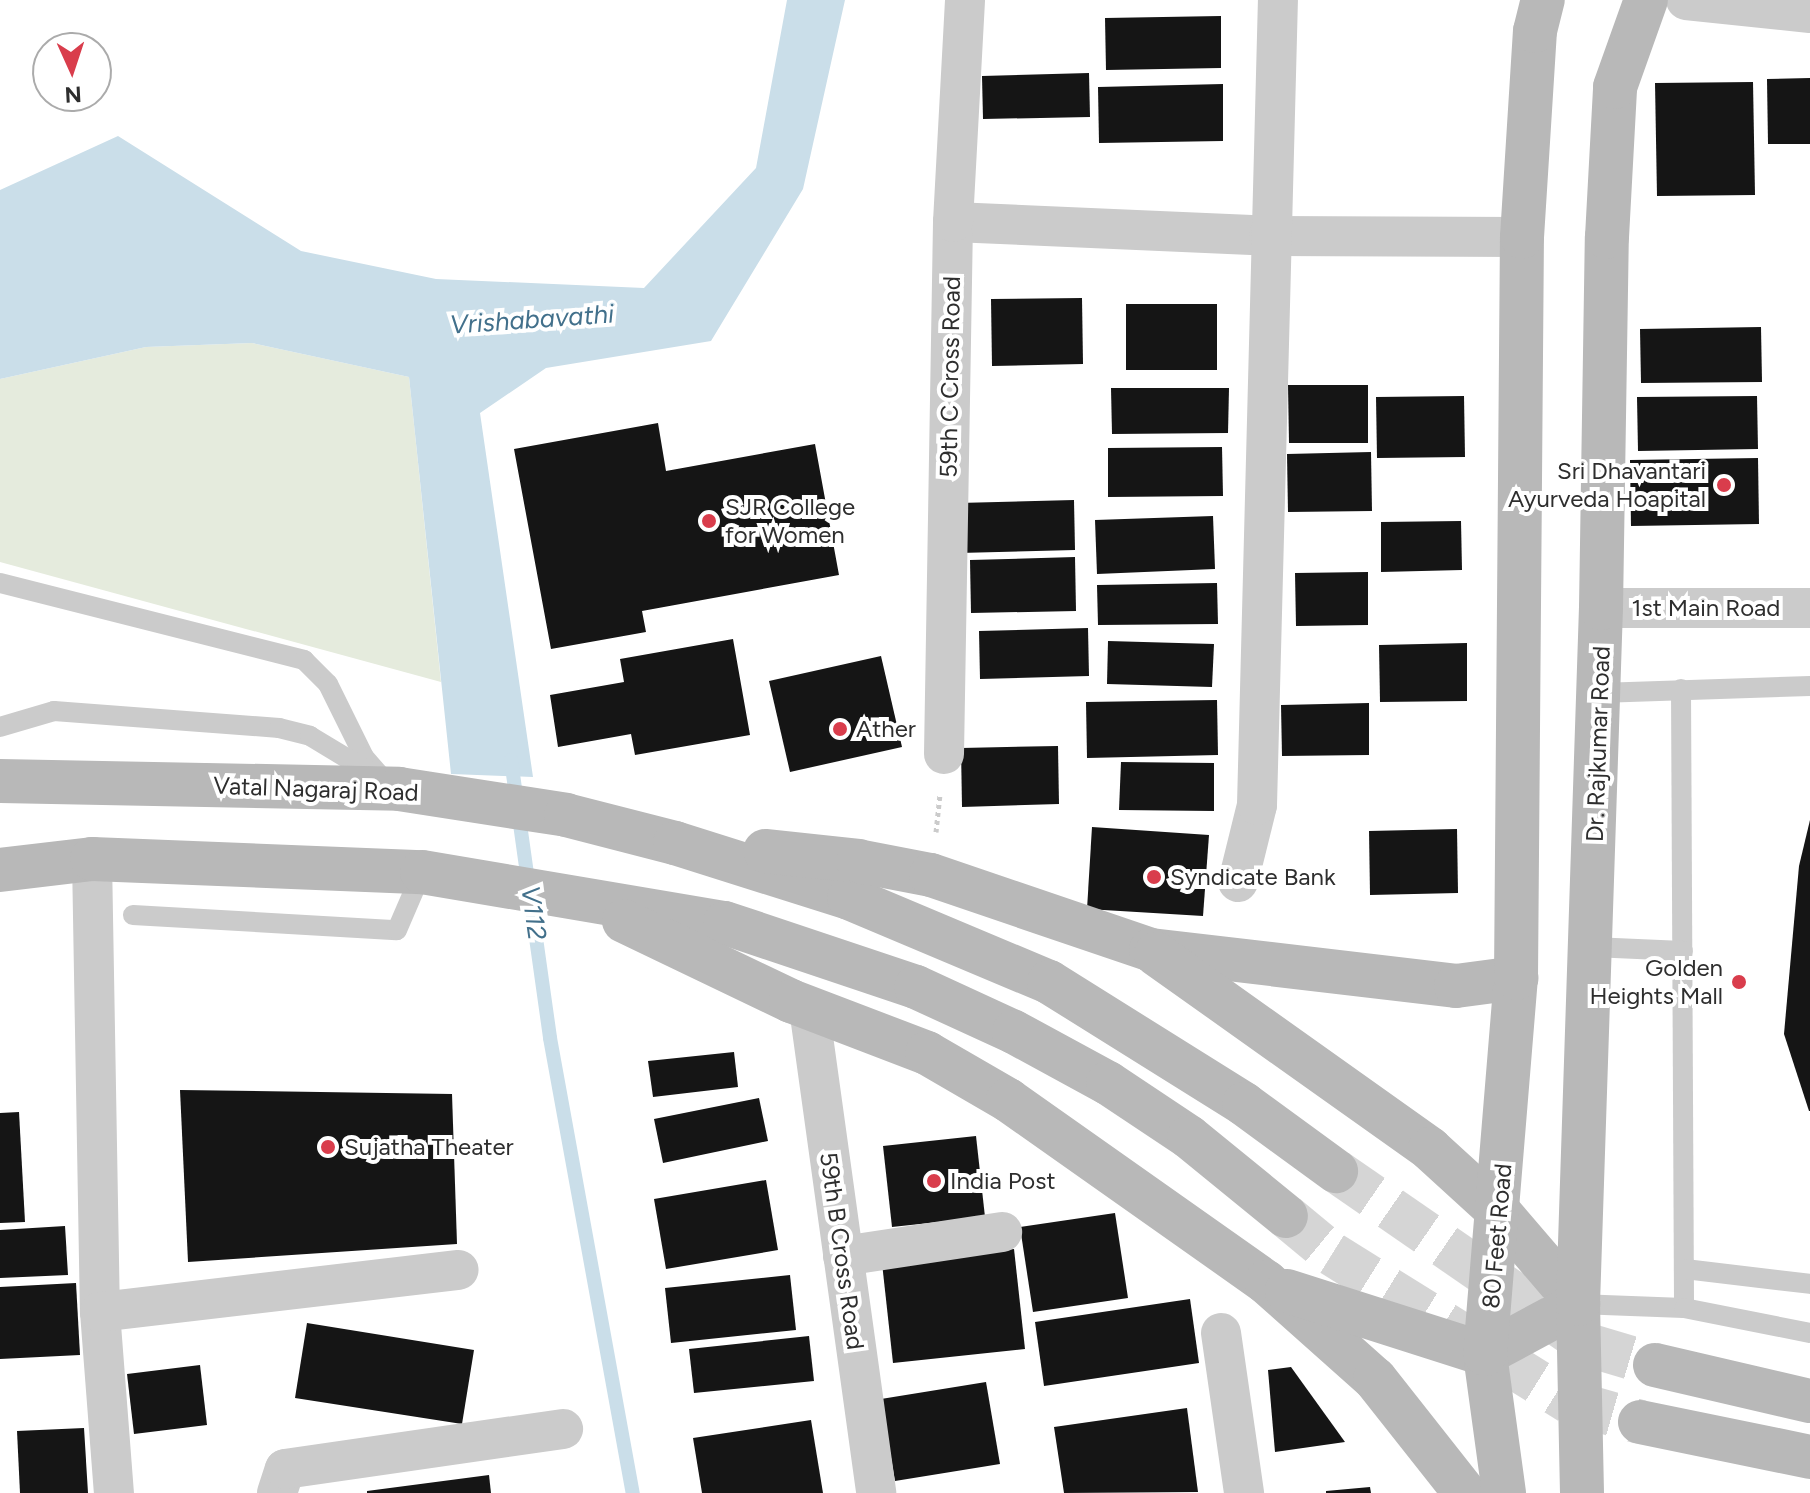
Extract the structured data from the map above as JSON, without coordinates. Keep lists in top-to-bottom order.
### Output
{
  "streets": {
    "main road": ["Dr. Rajkumar Road", "Vatal Nagaraj Road", "80 Feet Road"],
    "street": ["59th C Cross Road", "1st Main Road", "59th B Cross Road"]
  },
  "crossings": [
    ["1st Main Road", "Dr. Rajkumar Road"]
  ],
  "water": ["Vrishabavathi", "V112"],
  "places": [
    "Sri Dhavantari Ayurveda Hoapital",
    "SJR College for Women",
    "Ather",
    "Syndicate Bank",
    "Golden Heights Mall",
    "Sujatha Theater",
    "India Post"
  ],
  "north": "bottom"
}
